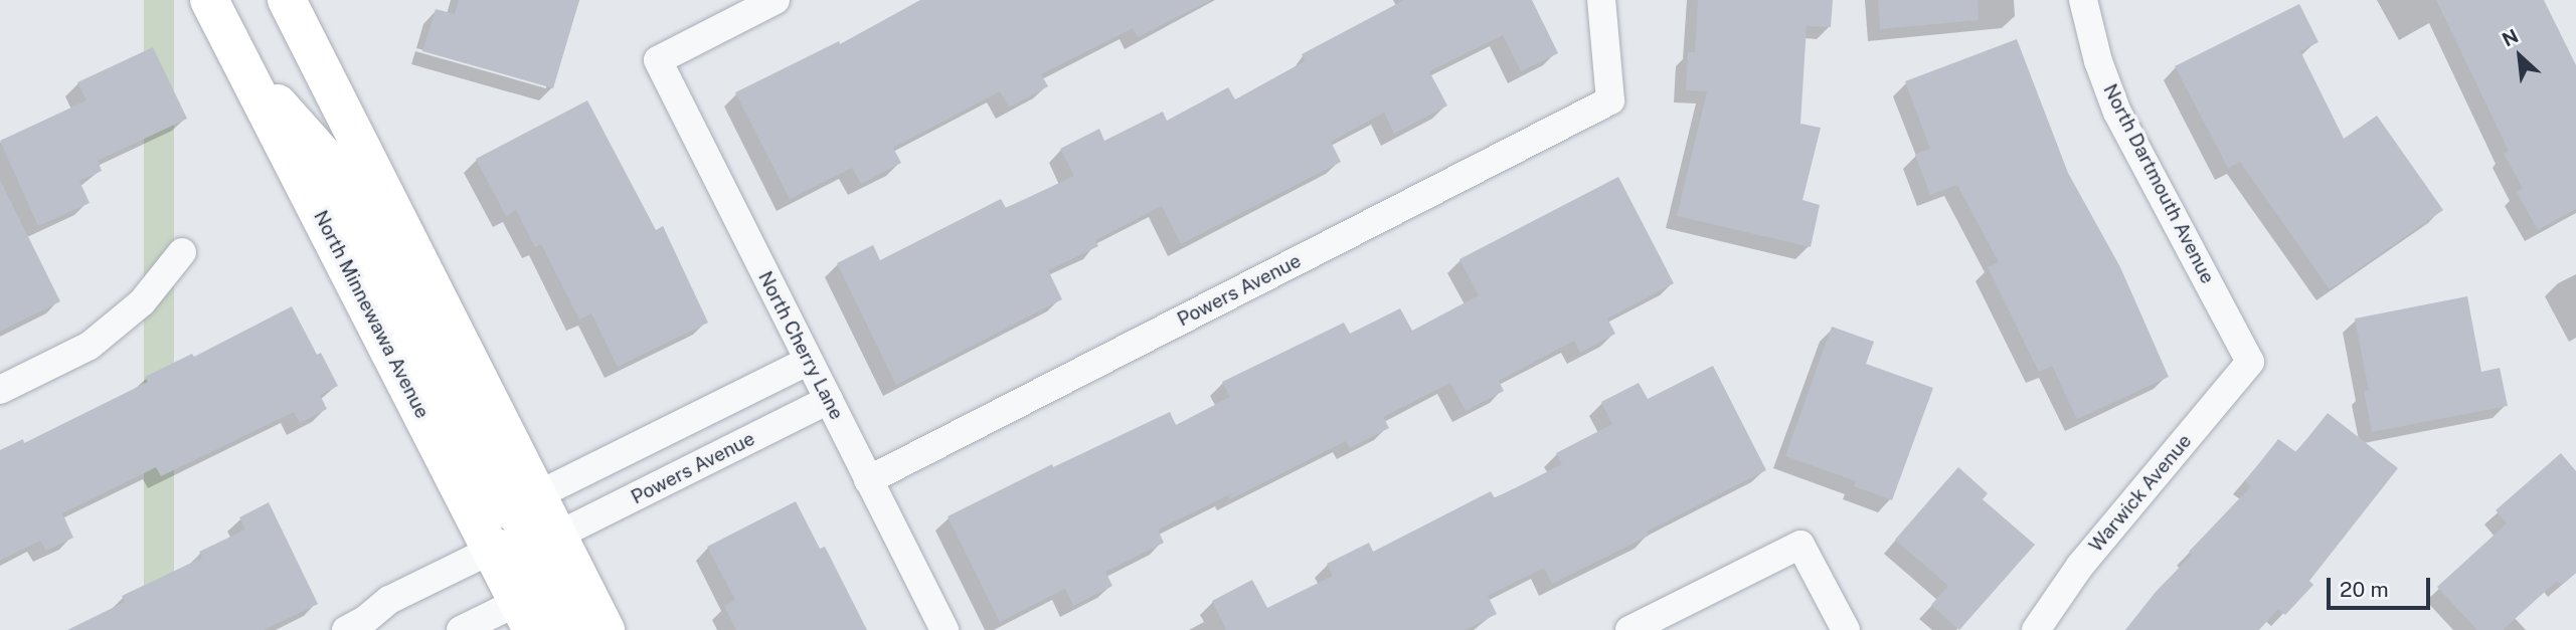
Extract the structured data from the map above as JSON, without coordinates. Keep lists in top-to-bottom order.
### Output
{
  "streets": {
    "main road": ["North Minnewawa Avenue"],
    "street": [
      "North Dartmouth Avenue",
      "Powers Avenue",
      "North Cherry Lane",
      "Warwick Avenue"
    ]
  },
  "crossings": [
    ["North Dartmouth Avenue", "Warwick Avenue"],
    ["Powers Avenue", "North Cherry Lane"]
  ],
  "scale_bar": "20 m",
  "north": "top left"
}
